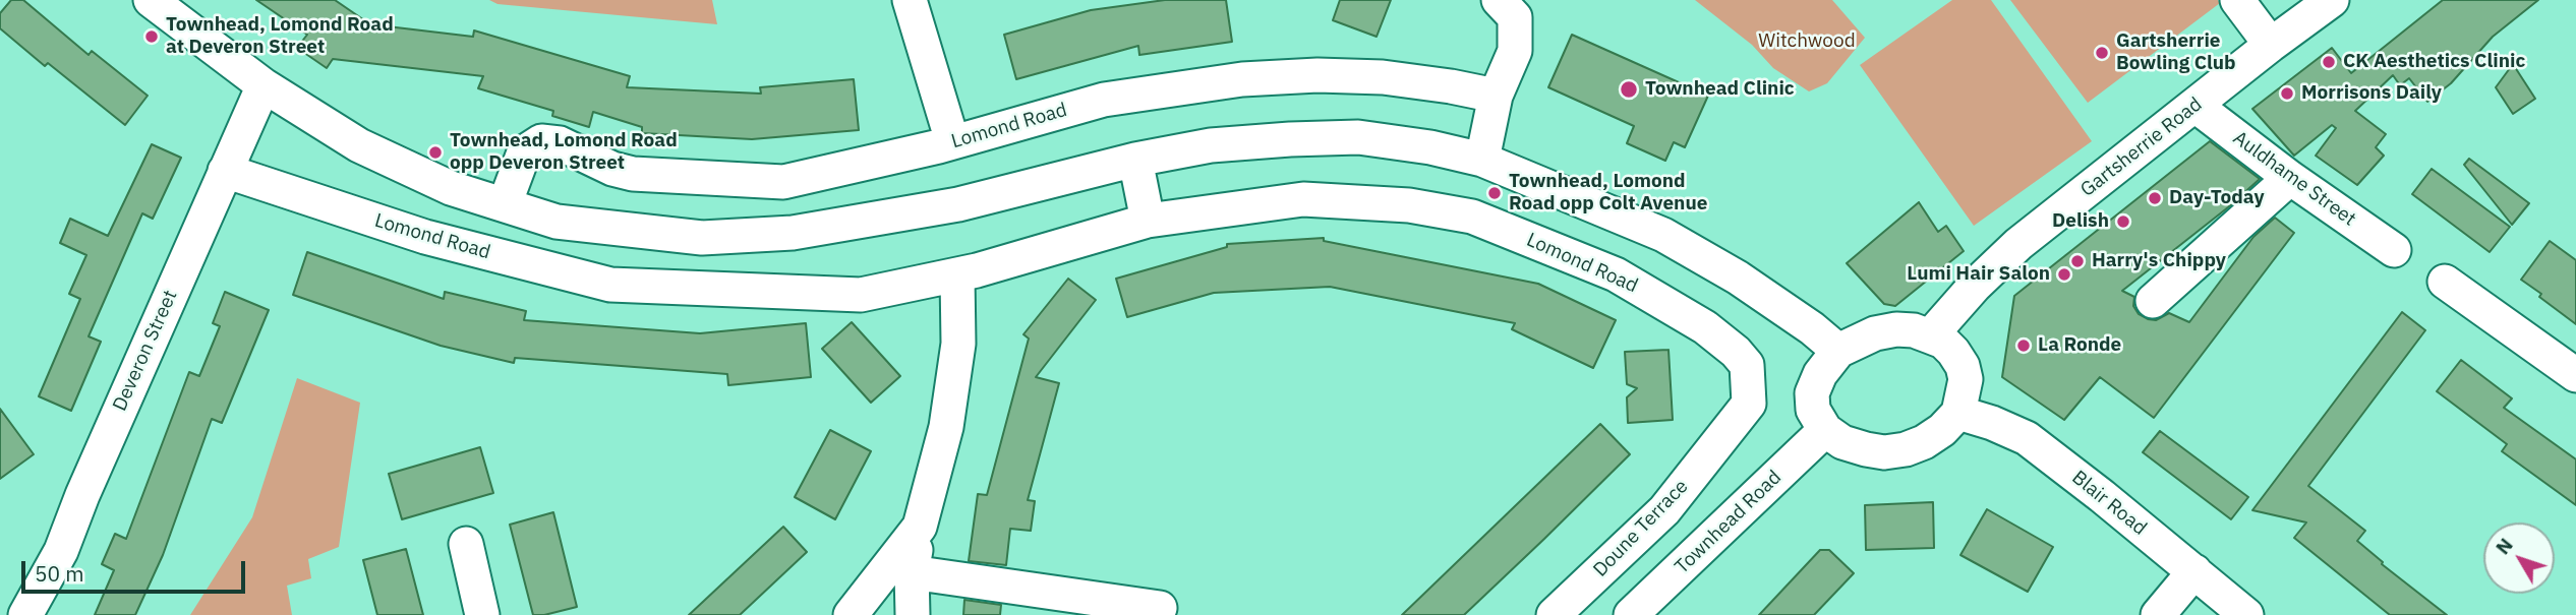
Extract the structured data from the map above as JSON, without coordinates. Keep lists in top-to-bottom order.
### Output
{
  "streets": {
    "street": [
      "Lomond Road",
      "Gartsherrie Road",
      "Auldhame Street",
      "Deveron Street",
      "Blair Road",
      "Townhead Road",
      "Doune Terrace"
    ]
  },
  "crossings": [
    ["Lomond Road", "Deveron Street"],
    ["Lomond Road", "Doune Terrace"],
    ["Gartsherrie Road", "Auldhame Street"],
    ["Gartsherrie Road", "Blair Road"],
    ["Gartsherrie Road", "Townhead Road"],
    ["Blair Road", "Townhead Road"]
  ],
  "parks": ["Witchwood"],
  "places": [
    "Townhead, Lomond Road at Deveron Street",
    "Gartsherrie Bowling Club",
    "CK Aesthetics Clinic",
    "Townhead Clinic",
    "Morrisons Daily",
    "Townhead, Lomond Road opp Deveron Street",
    "Townhead, Lomond Road opp Colt Avenue",
    "Day-Today",
    "Delish",
    "Harry's Chippy",
    "Lumi Hair Salon",
    "La Ronde"
  ],
  "scale_bar": "50 m",
  "north": "top left"
}
